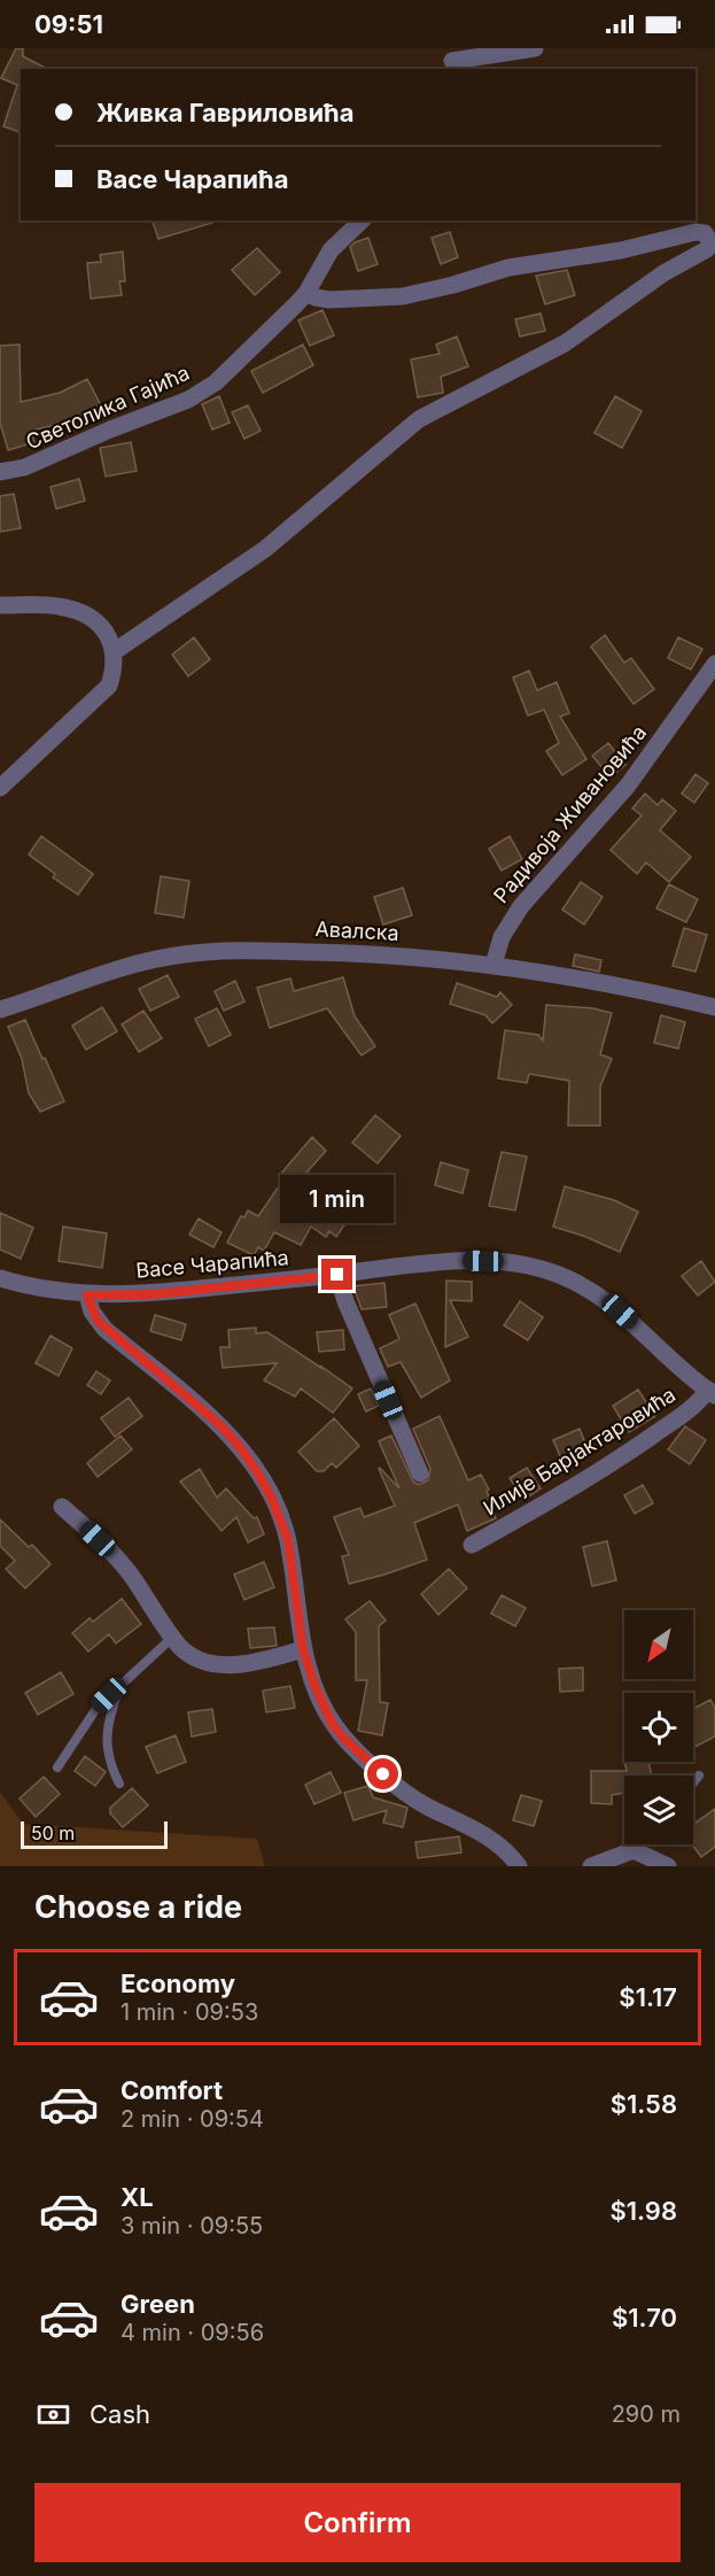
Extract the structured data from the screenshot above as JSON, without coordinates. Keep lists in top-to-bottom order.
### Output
{
  "streets": {
    "street": [
      "Светолика Гајића",
      "Радивоја Живановића",
      "Авалска",
      "Васе Чарапића",
      "Илије Барјактаровића"
    ]
  },
  "crossings": [
    ["Радивоја Живановића", "Авалска"],
    ["Васе Чарапића", "Илије Барјактаровића"]
  ],
  "scale_bar": "50 m",
  "north": "bottom left",
  "page": {
    "status": "09:51",
    "banner": ["Живка Гавриловића", "Васе Чарапића"],
    "bubble": "1 min",
    "scale": "50 m",
    "heading": "Choose a ride",
    "list": [
      {
        "name": "Economy",
        "note": "1 min · 09:53",
        "value": "$1.17"
      },
      {
        "name": "Comfort",
        "note": "2 min · 09:54",
        "value": "$1.58"
      },
      {
        "name": "XL",
        "note": "3 min · 09:55",
        "value": "$1.98"
      },
      {
        "name": "Green",
        "note": "4 min · 09:56",
        "value": "$1.70"
      }
    ],
    "pay": ["Cash", "290 m"],
    "buttons": "Confirm"
  }
}
